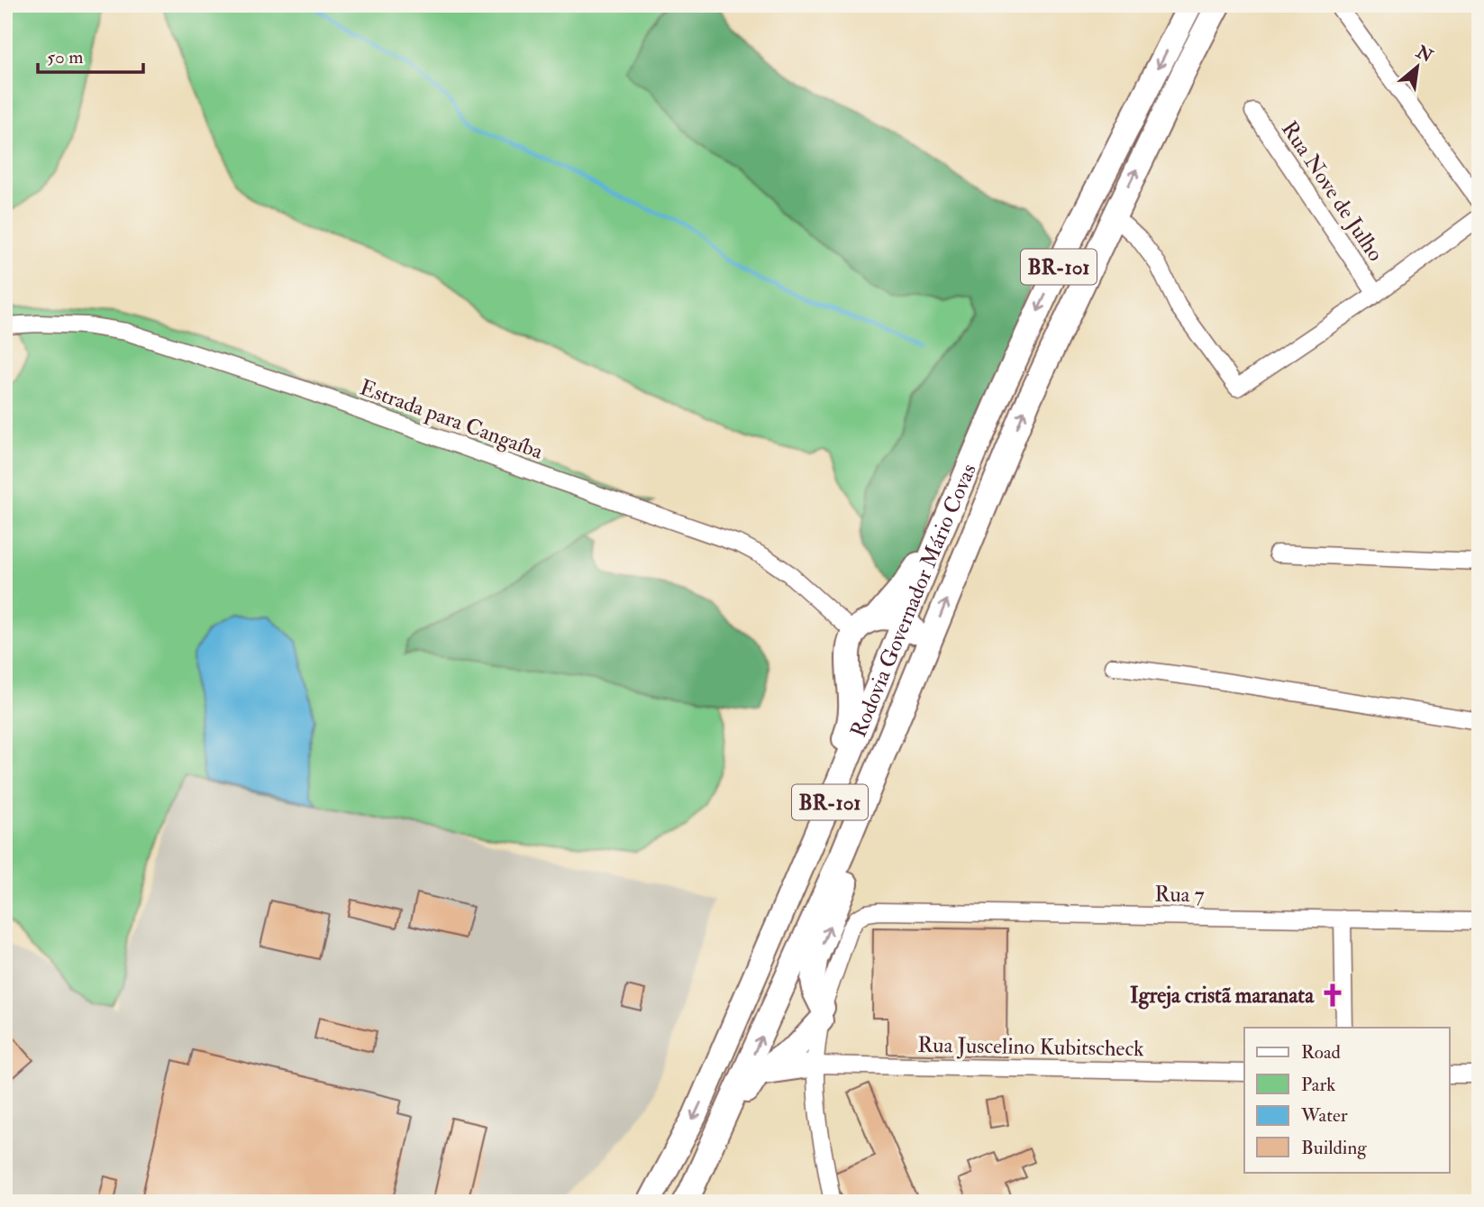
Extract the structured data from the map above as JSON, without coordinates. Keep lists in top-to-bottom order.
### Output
{
  "streets": {
    "highway": ["BR-101", "Rodovia Governador Mário Covas"],
    "street": [
      "Rua Nove de Julho",
      "Estrada para Cangaíba",
      "Rua 7",
      "Rua Juscelino Kubitscheck"
    ]
  },
  "places": {
    "church": ["Igreja cristã maranata"]
  },
  "legend": [
    "Road",
    "Park",
    "Water",
    "Building"
  ],
  "scale_bar": "50 m",
  "north": "top right"
}
